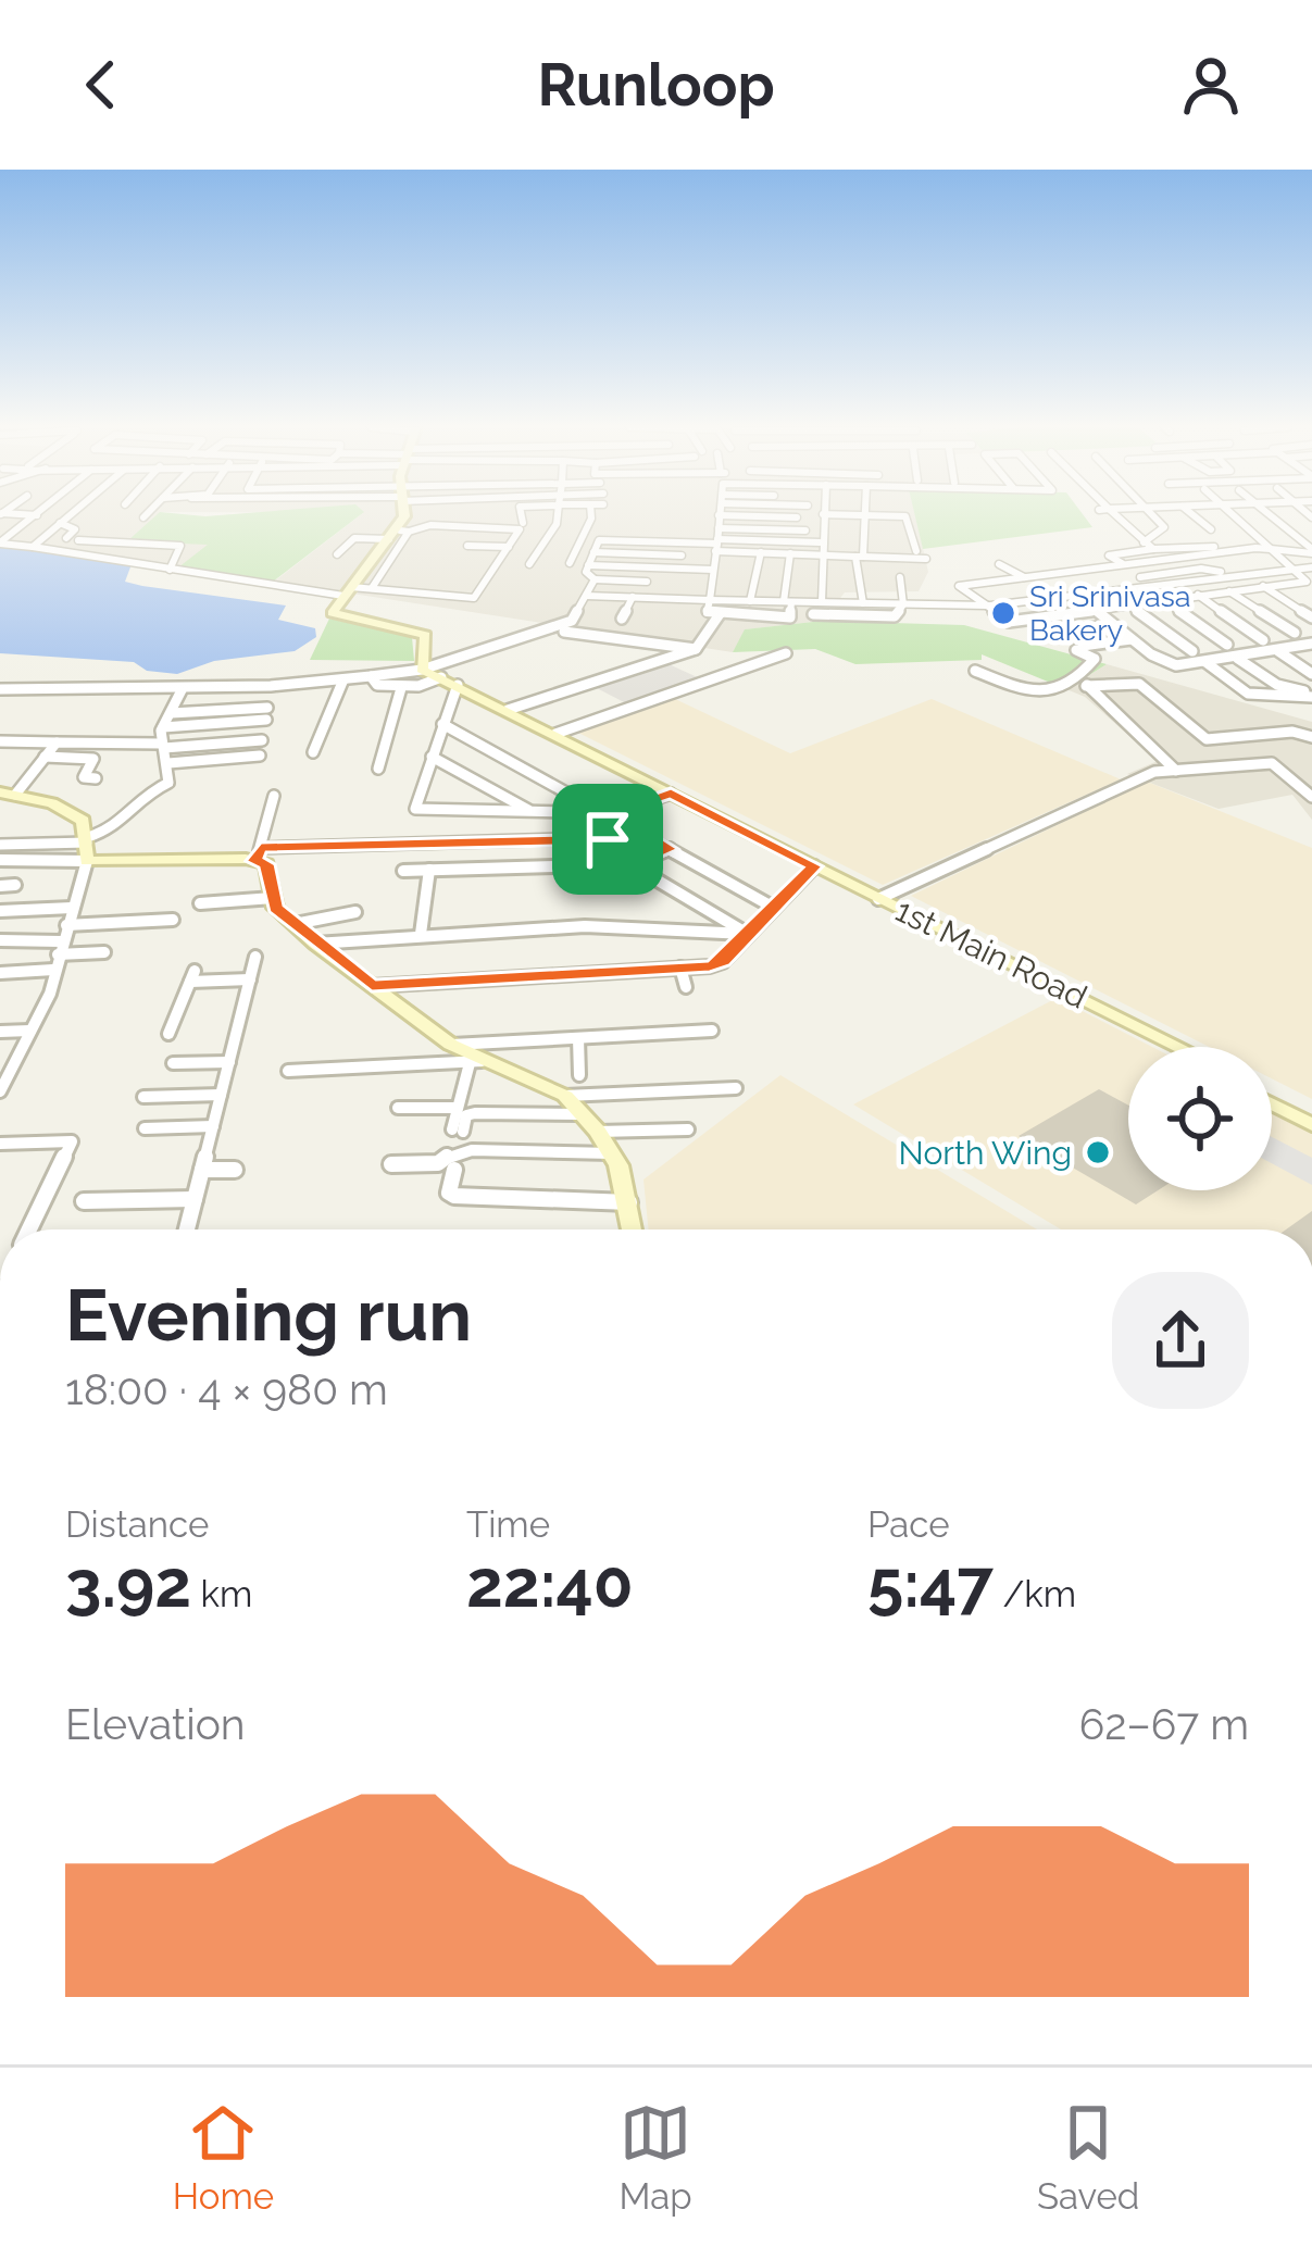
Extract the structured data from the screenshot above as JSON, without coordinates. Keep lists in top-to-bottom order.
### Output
{
  "streets": {
    "street": ["1st Main Road"]
  },
  "places": ["Sri Srinivasa Bakery", "North Wing"],
  "page": {
    "header": "Runloop",
    "heading": ["Evening run", "18:00 · 4 × 980 m"],
    "stats": [
      ["Distance", "3.92 km"],
      ["Time", "22:40"],
      ["Pace", "5:47 /km"]
    ],
    "chart": ["Elevation", "62–67 m"],
    "tabs": ["Home", "Map", "Saved"]
  }
}
